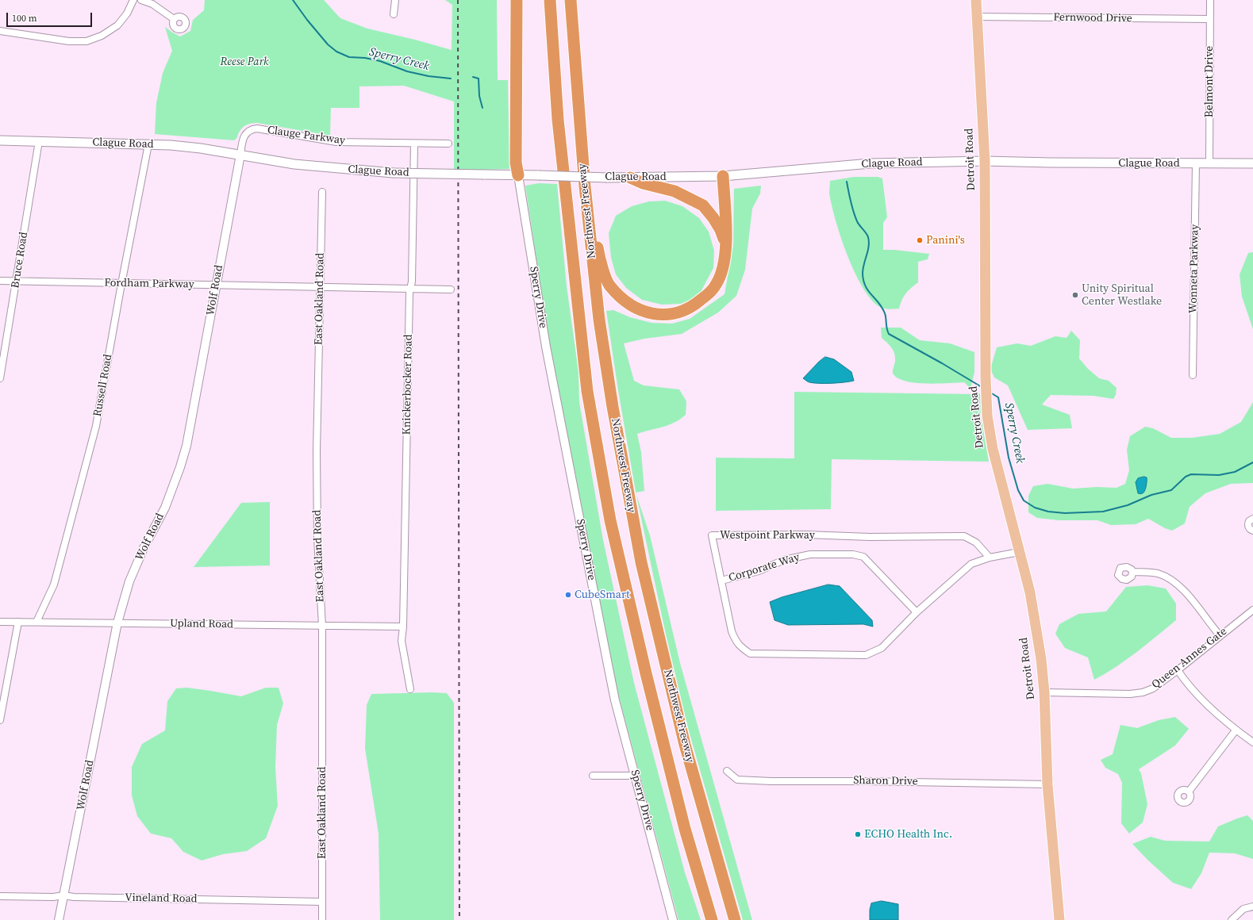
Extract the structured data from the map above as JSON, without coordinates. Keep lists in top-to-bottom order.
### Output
{
  "streets": {
    "highway": ["Northwest Freeway"],
    "main road": ["Clague Road", "Detroit Road"],
    "street": [
      "Fernwood Drive",
      "Belmont Drive",
      "Clauge Parkway",
      "Bruce Road",
      "Wonneta Parkway",
      "Fordham Parkway",
      "Wolf Road",
      "Sperry Drive",
      "East Oakland Road",
      "Knickerbocker Road",
      "Russell Road",
      "Westpoint Parkway",
      "Corporate Way",
      "Upland Road",
      "Queen Annes Gate",
      "Sharon Drive",
      "Vineland Road"
    ]
  },
  "crossings": [
    ["Fernwood Drive", "Belmont Drive"],
    ["Fernwood Drive", "Detroit Road"],
    ["Belmont Drive", "Clague Road"],
    ["Clauge Parkway", "Clague Road"],
    ["Clauge Parkway", "Wolf Road"],
    ["Clauge Parkway", "Knickerbocker Road"],
    ["Clague Road", "Detroit Road"],
    ["Clague Road", "Bruce Road"],
    ["Clague Road", "Wonneta Parkway"],
    ["Clague Road", "Wolf Road"],
    ["Clague Road", "Sperry Drive"],
    ["Clague Road", "Russell Road"],
    ["Detroit Road", "Westpoint Parkway"],
    ["Detroit Road", "Queen Annes Gate"],
    ["Detroit Road", "Sharon Drive"],
    ["Bruce Road", "Fordham Parkway"],
    ["Fordham Parkway", "Wolf Road"],
    ["Fordham Parkway", "East Oakland Road"],
    ["Fordham Parkway", "Knickerbocker Road"],
    ["Fordham Parkway", "Russell Road"],
    ["Wolf Road", "Upland Road"],
    ["Wolf Road", "Vineland Road"],
    ["East Oakland Road", "Upland Road"],
    ["East Oakland Road", "Vineland Road"],
    ["Knickerbocker Road", "Upland Road"],
    ["Russell Road", "Upland Road"],
    ["Westpoint Parkway", "Corporate Way"]
  ],
  "water": ["Sperry Creek"],
  "parks": ["Reese Park"],
  "places": [
    "Panini's",
    "Unity Spiritual Center Westlake",
    "CubeSmart",
    "ECHO Health Inc."
  ],
  "scale_bar": "100 m"
}
